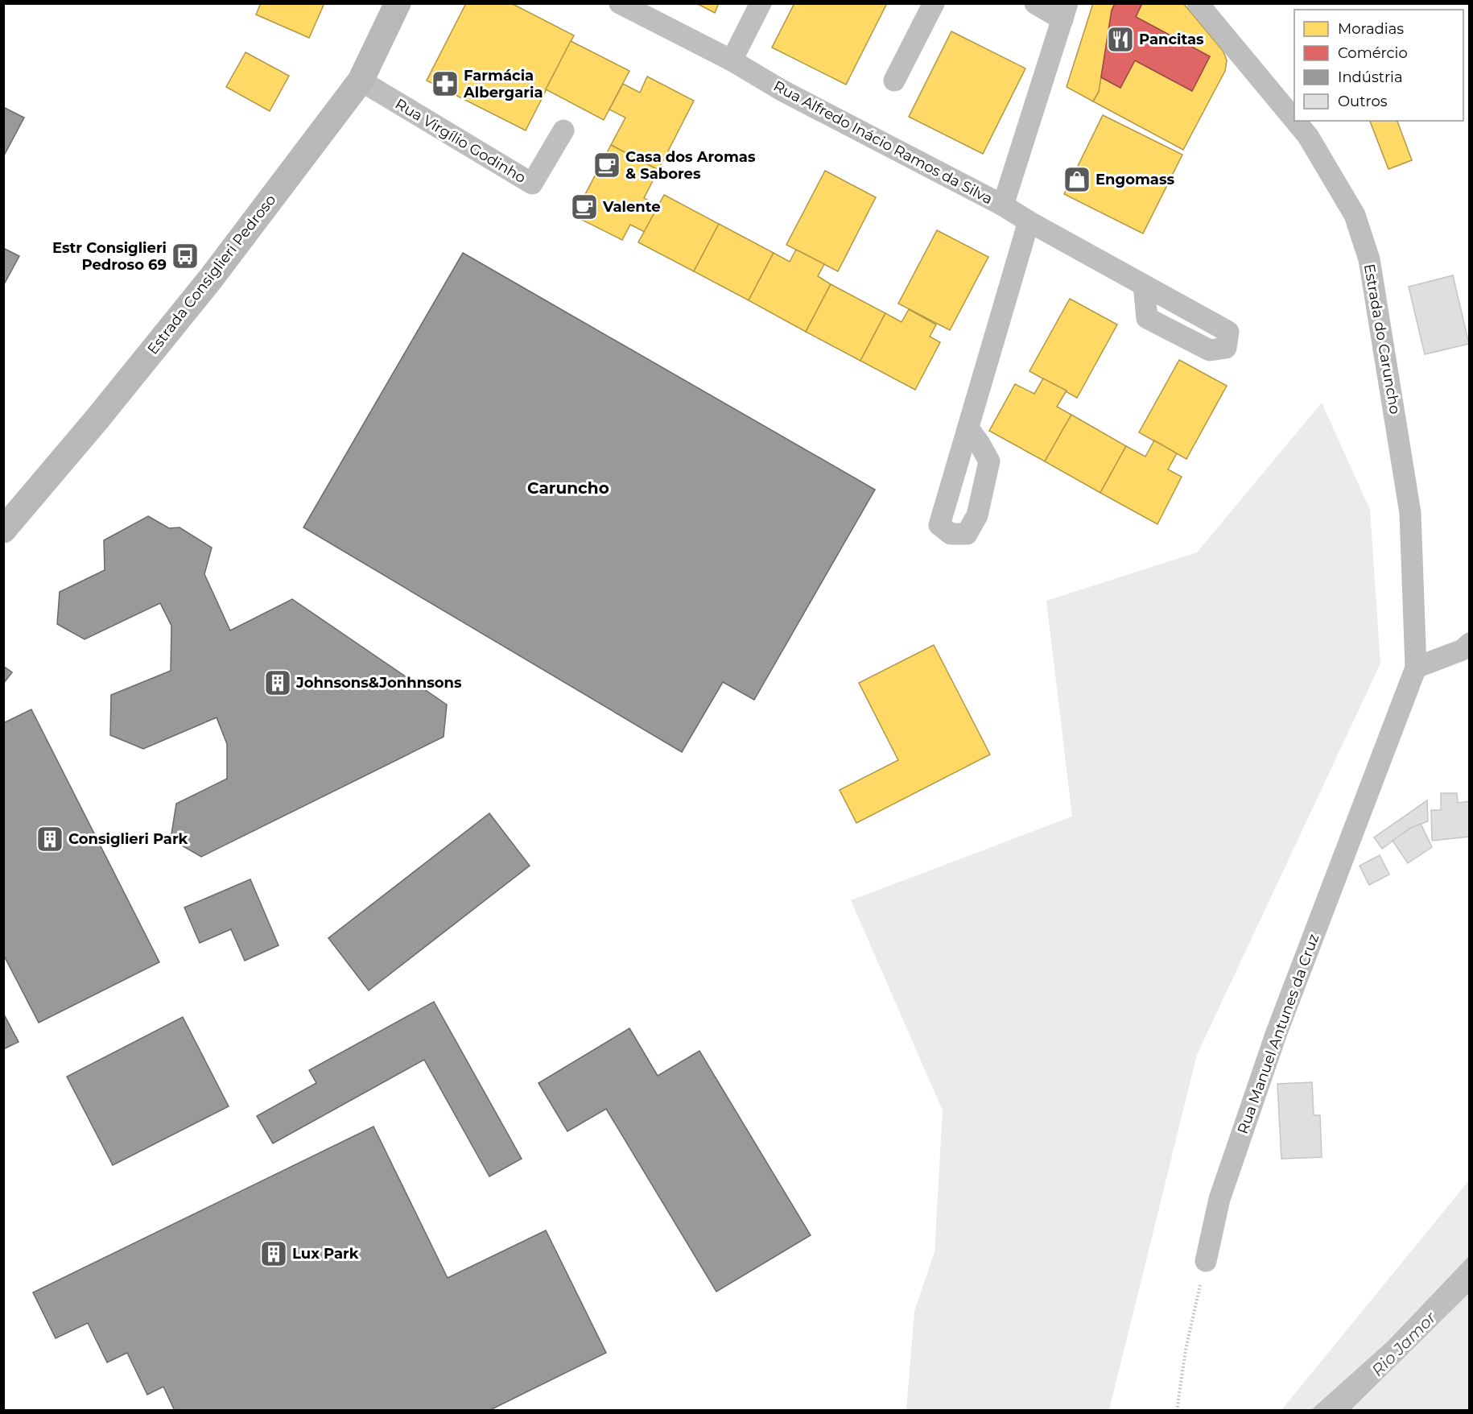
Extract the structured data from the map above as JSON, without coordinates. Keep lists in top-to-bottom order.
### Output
{
  "streets": {
    "main road": ["Estrada Consiglieri Pedroso"],
    "street": [
      "Rua Virgílio Godinho",
      "Rua Alfredo Inácio Ramos da Silva",
      "Estrada do Caruncho",
      "Rua Manuel Antunes da Cruz"
    ]
  },
  "crossings": [
    ["Rua Virgílio Godinho", "Estrada Consiglieri Pedroso"],
    ["Estrada do Caruncho", "Rua Manuel Antunes da Cruz"]
  ],
  "districts": ["Caruncho"],
  "water": ["Rio Jamor"],
  "places": {
    "restaurant": ["Pancitas"],
    "pharmacy": ["Farmácia Albergaria"],
    "cafe": ["Casa dos Aromas & Sabores", "Valente"],
    "shop": ["Engomass"],
    "bus stop": ["Estr Consiglieri Pedroso 69"],
    "building": ["Johnsons&Jonhnsons", "Consiglieri Park", "Lux Park"]
  },
  "legend": [
    "Moradias",
    "Comércio",
    "Indústria",
    "Outros"
  ]
}
